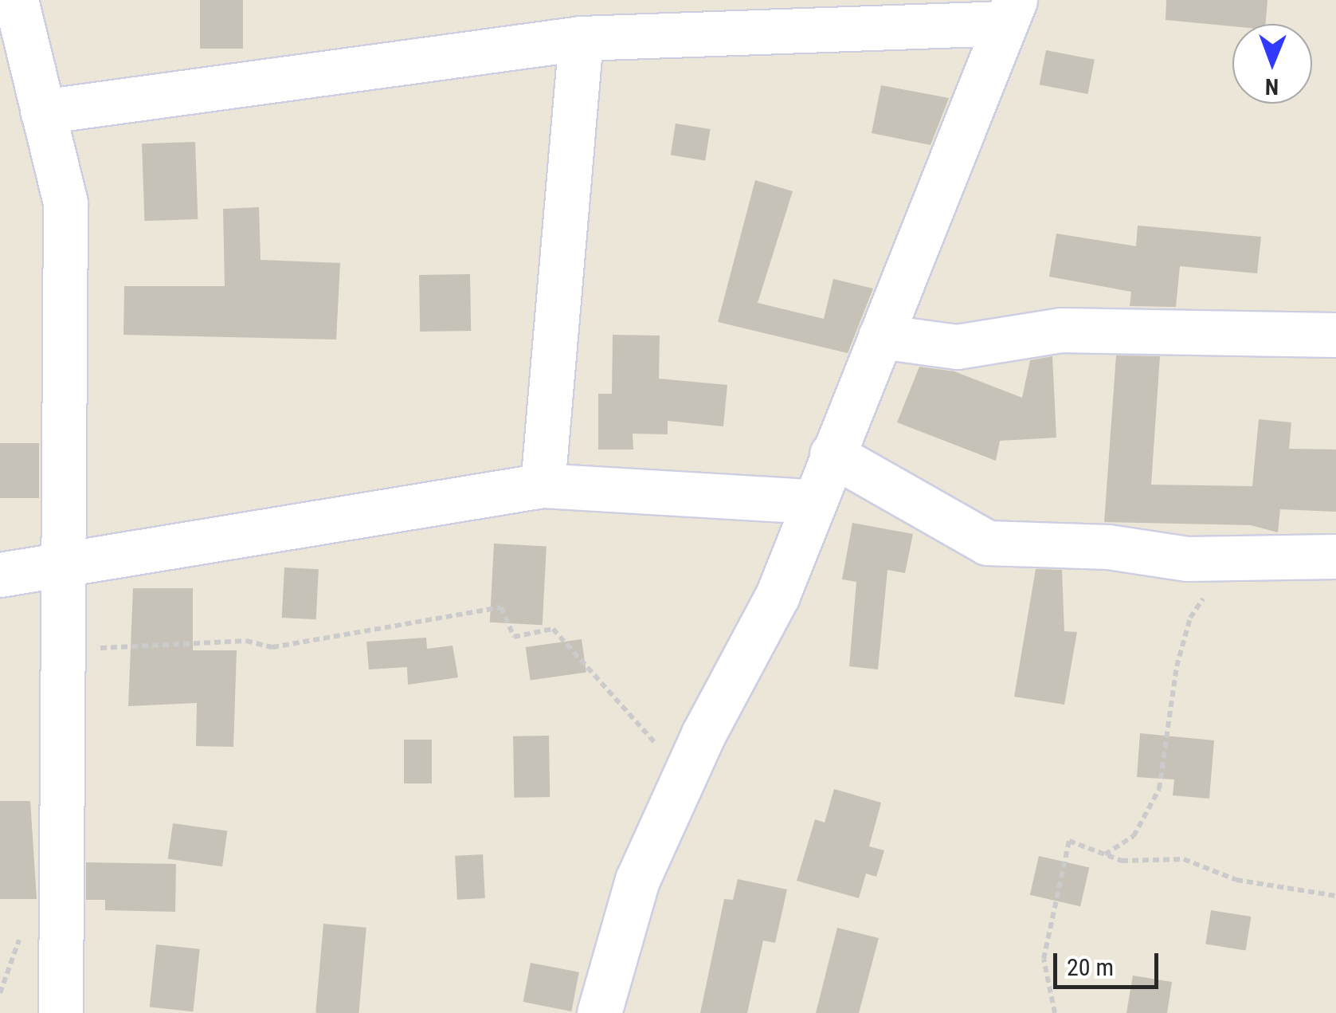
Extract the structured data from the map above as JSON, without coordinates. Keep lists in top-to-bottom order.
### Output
{
  "scale_bar": "20 m",
  "north": "bottom"
}
